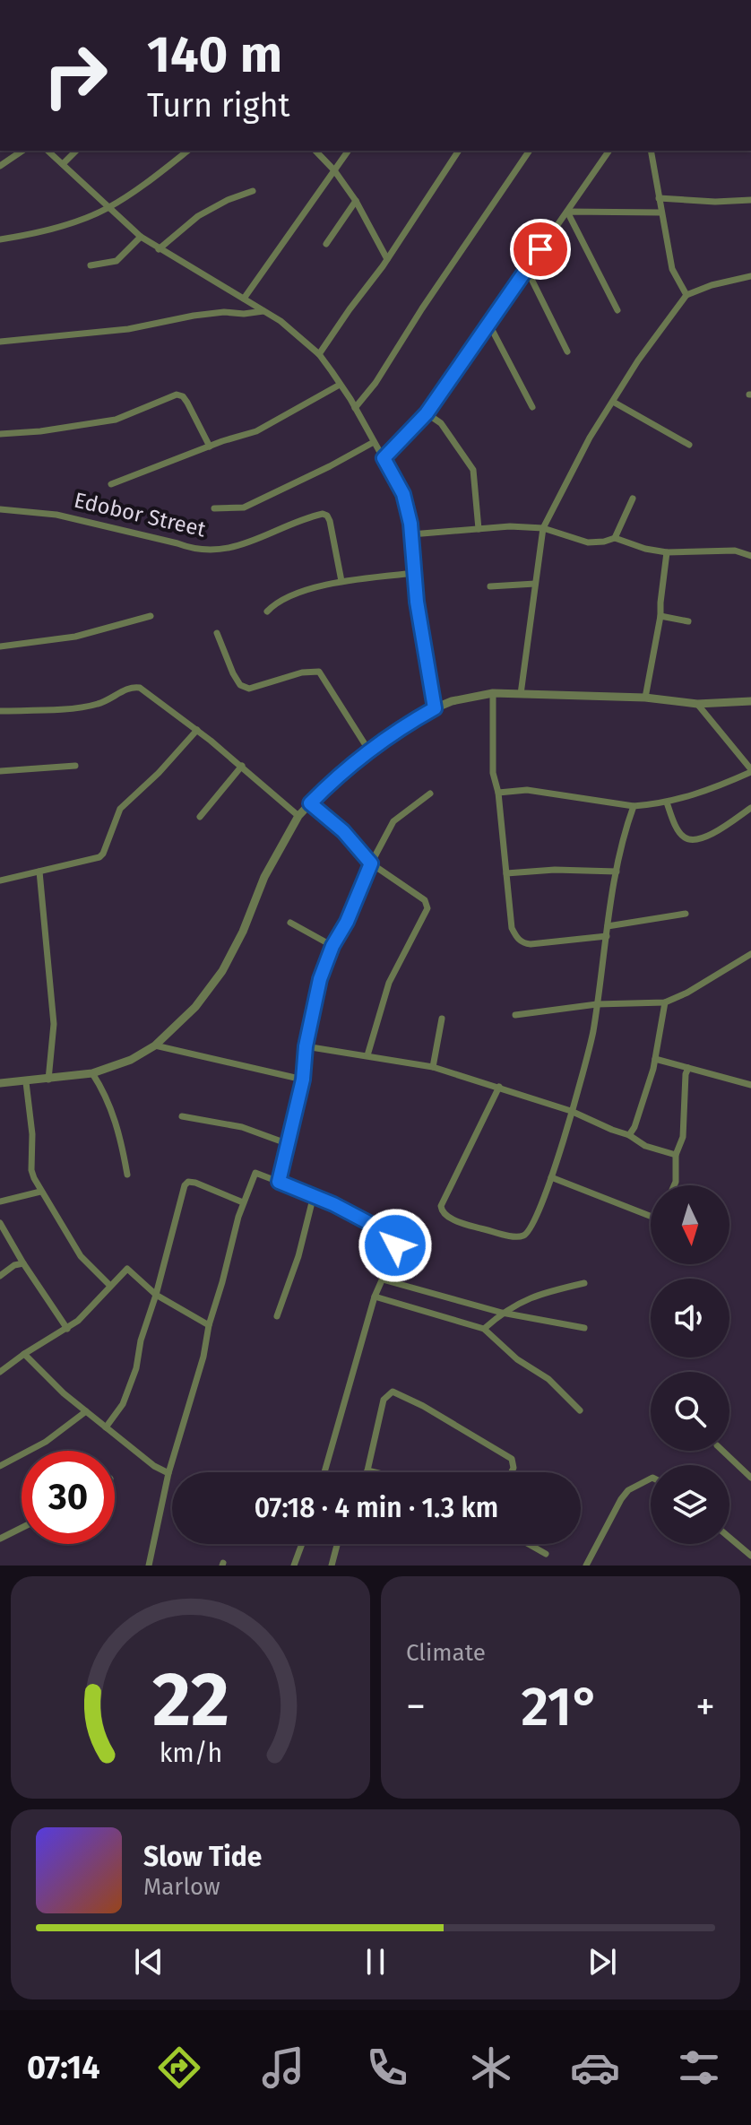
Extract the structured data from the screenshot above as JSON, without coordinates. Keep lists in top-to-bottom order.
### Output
{
  "streets": {
    "street": ["Edobor Street"]
  },
  "north": "bottom",
  "page": {
    "turn": ["140 m", "Turn right"],
    "limit": "30",
    "trip": "07:18 · 4 min · 1.3 km",
    "tile": "Climate",
    "heat": ["−", "21°", "+"],
    "song": ["Slow Tide", "Marlow"],
    "tabs": "07:14",
    "gauge": ["22", "km/h"]
  }
}
